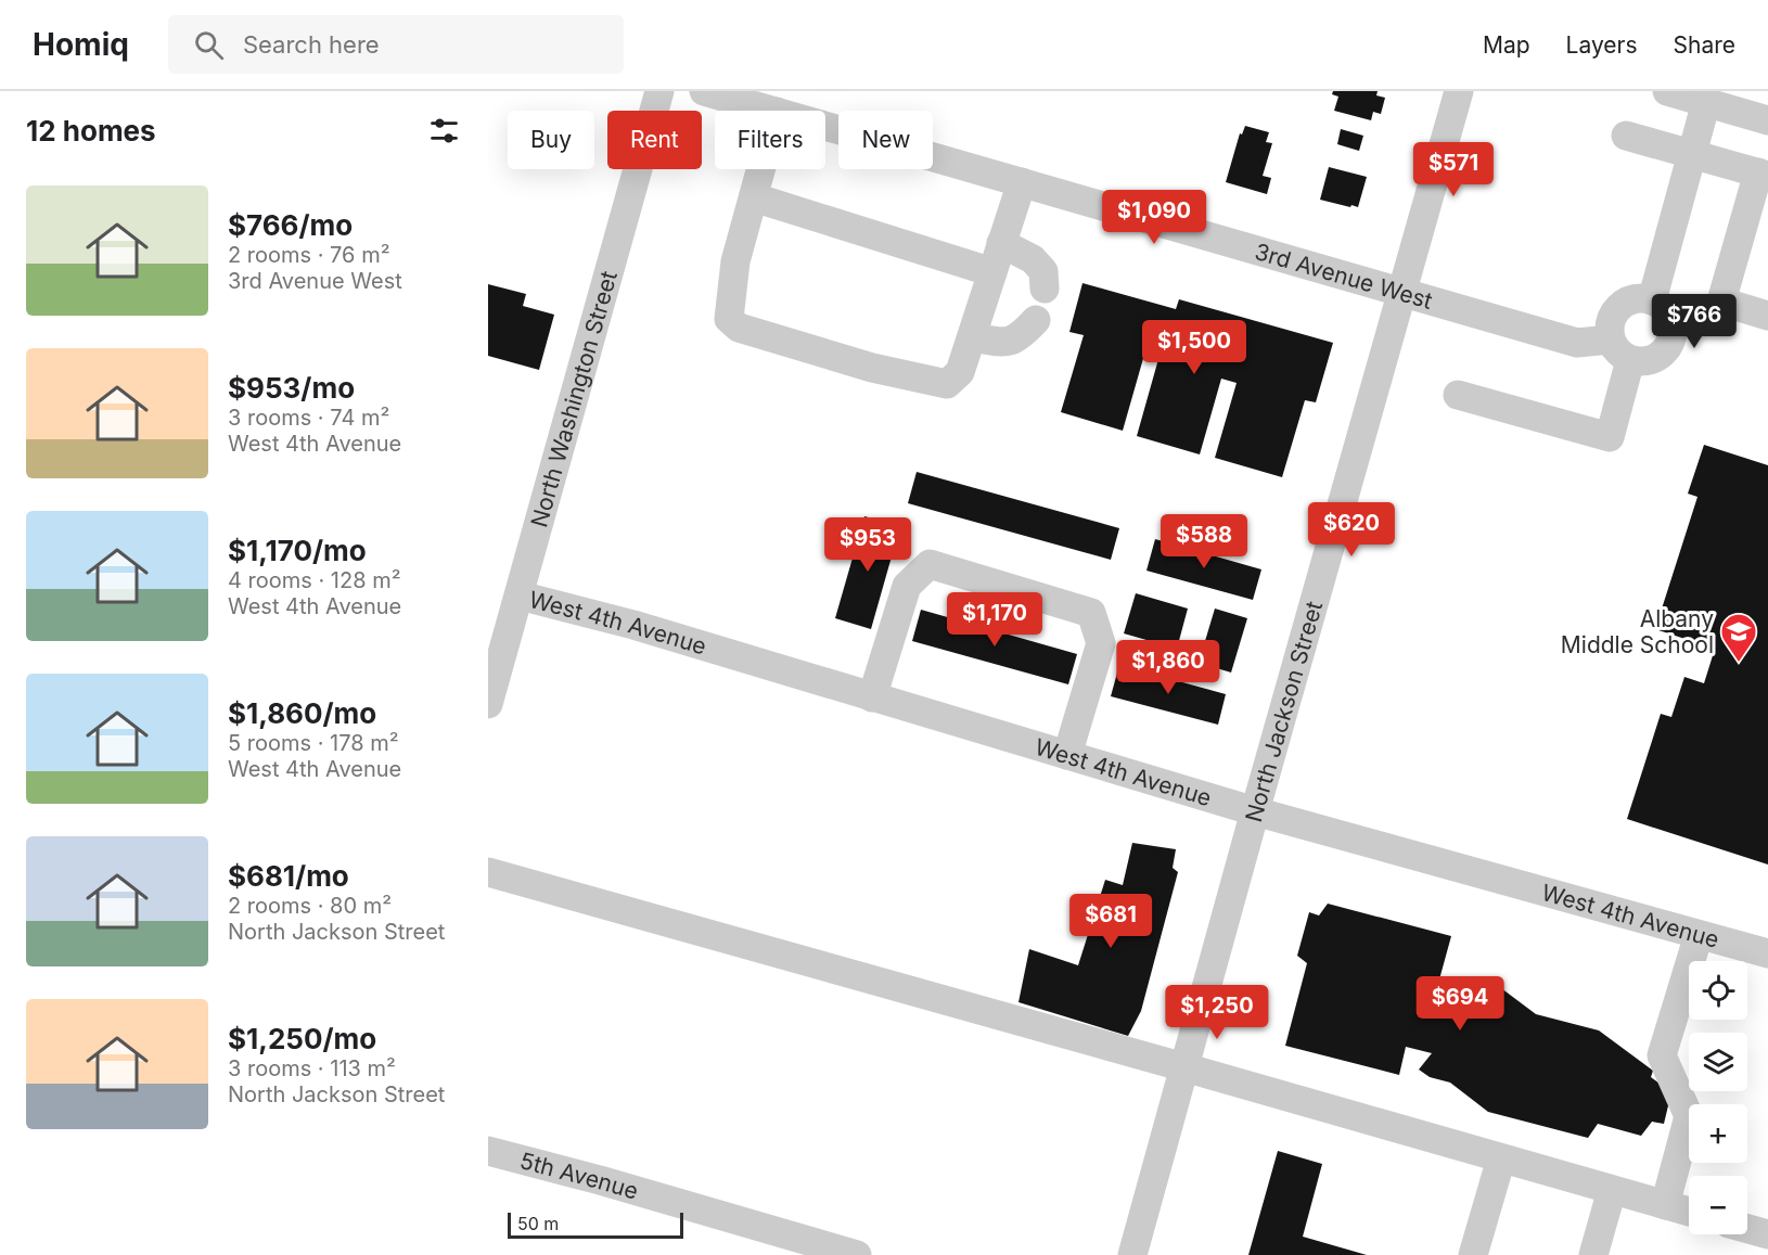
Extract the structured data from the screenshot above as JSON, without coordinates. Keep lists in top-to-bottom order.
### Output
{
  "streets": {
    "street": [
      "3rd Avenue West",
      "North Washington Street",
      "West 4th Avenue",
      "North Jackson Street",
      "5th Avenue"
    ]
  },
  "crossings": [
    ["3rd Avenue West", "North Jackson Street"],
    ["North Washington Street", "West 4th Avenue"],
    ["West 4th Avenue", "North Jackson Street"]
  ],
  "places": {
    "school or university": ["Albany Middle School"]
  },
  "scale_bar": "50 m",
  "page": {
    "header": "Homiq",
    "search": "Search here",
    "nav": ["Map", "Layers", "Share"],
    "heading": "12 homes",
    "chip": [
      "Buy",
      "Rent",
      "Filters",
      "New"
    ],
    "price": [
      "$571",
      "$1,090",
      "$766",
      "$1,500",
      "$620",
      "$588",
      "$953",
      "$1,170",
      "$1,860",
      "$681",
      "$694",
      "$1,250"
    ],
    "list": [
      {
        "name": "$766/mo",
        "note": "2 rooms · 76 m² · 3rd Avenue West"
      },
      {
        "name": "$953/mo",
        "note": "3 rooms · 74 m² · West 4th Avenue"
      },
      {
        "name": "$1,170/mo",
        "note": "4 rooms · 128 m² · West 4th Avenue"
      },
      {
        "name": "$1,860/mo",
        "note": "5 rooms · 178 m² · West 4th Avenue"
      },
      {
        "name": "$681/mo",
        "note": "2 rooms · 80 m² · North Jackson Street"
      },
      {
        "name": "$1,250/mo",
        "note": "3 rooms · 113 m² · North Jackson Street"
      }
    ],
    "map_buttons": ["+", "−"],
    "scale": "50 m"
  }
}
